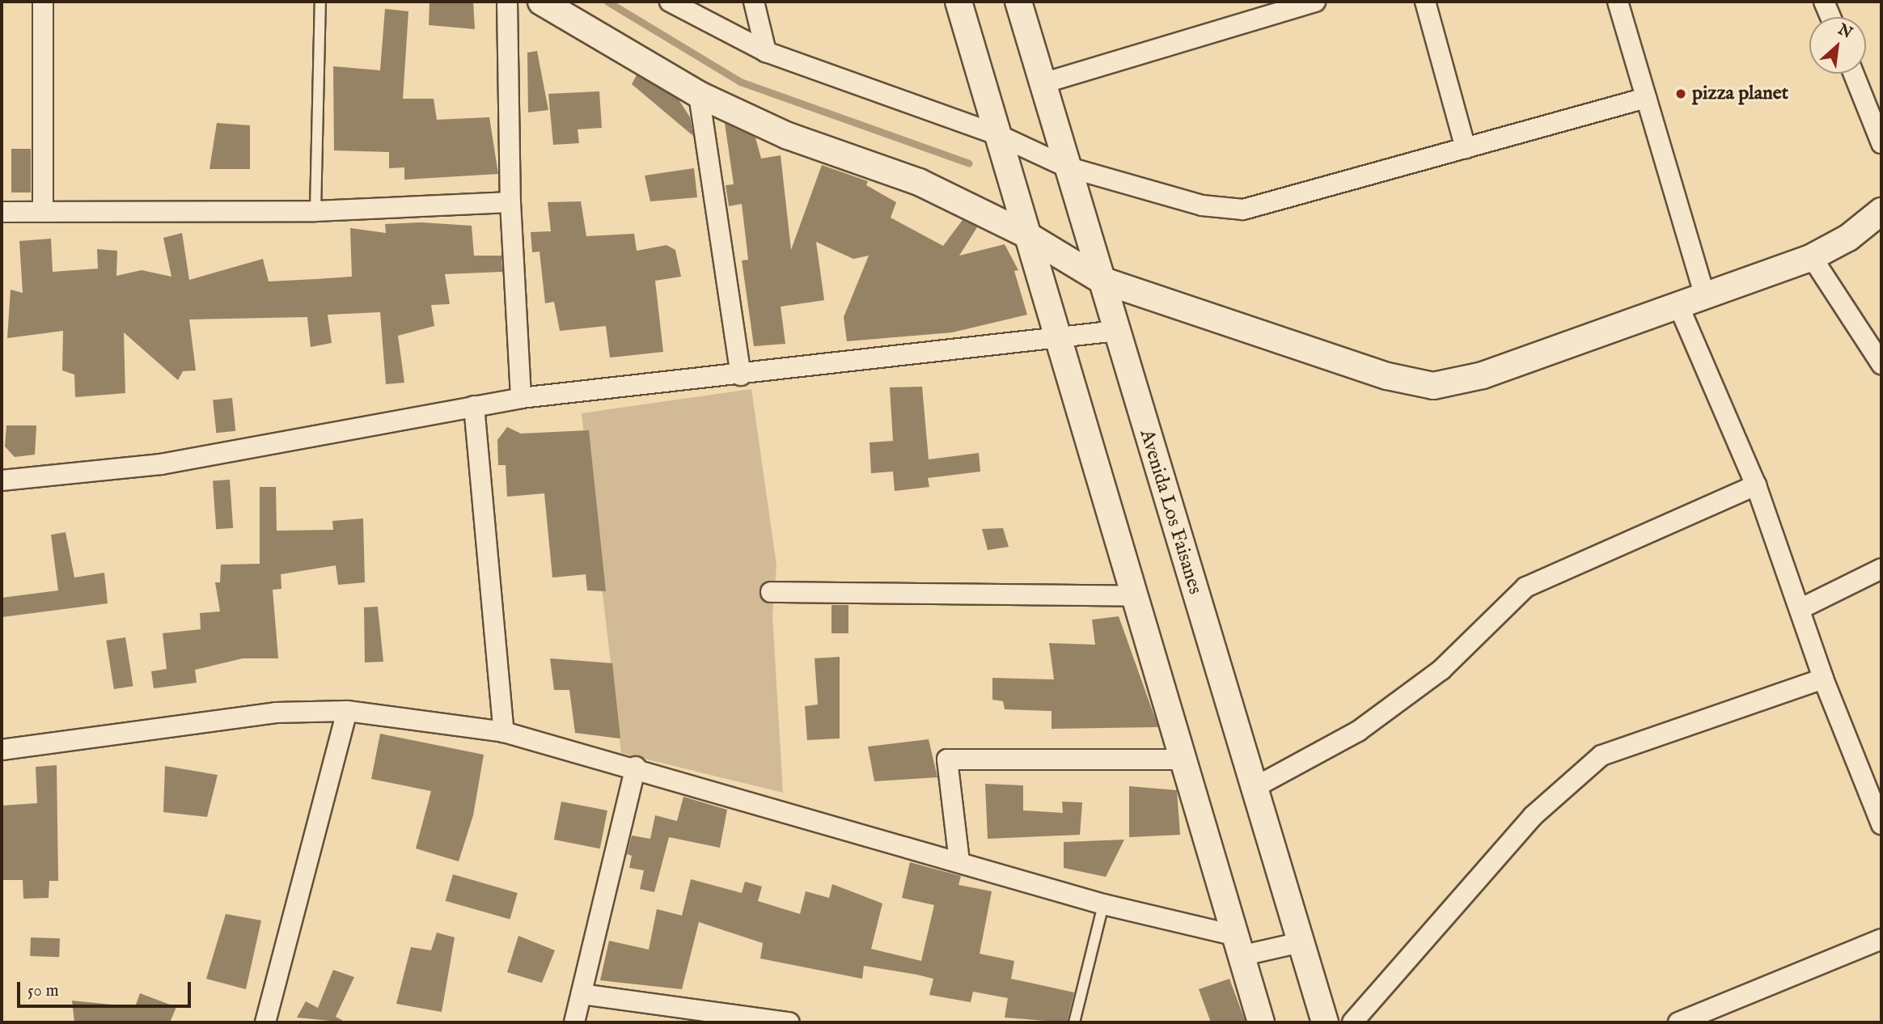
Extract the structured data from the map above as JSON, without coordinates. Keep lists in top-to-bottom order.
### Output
{
  "streets": {
    "street": ["Avenida Los Faisanes"]
  },
  "places": ["pizza planet"],
  "scale_bar": "50 m",
  "north": "top right"
}
